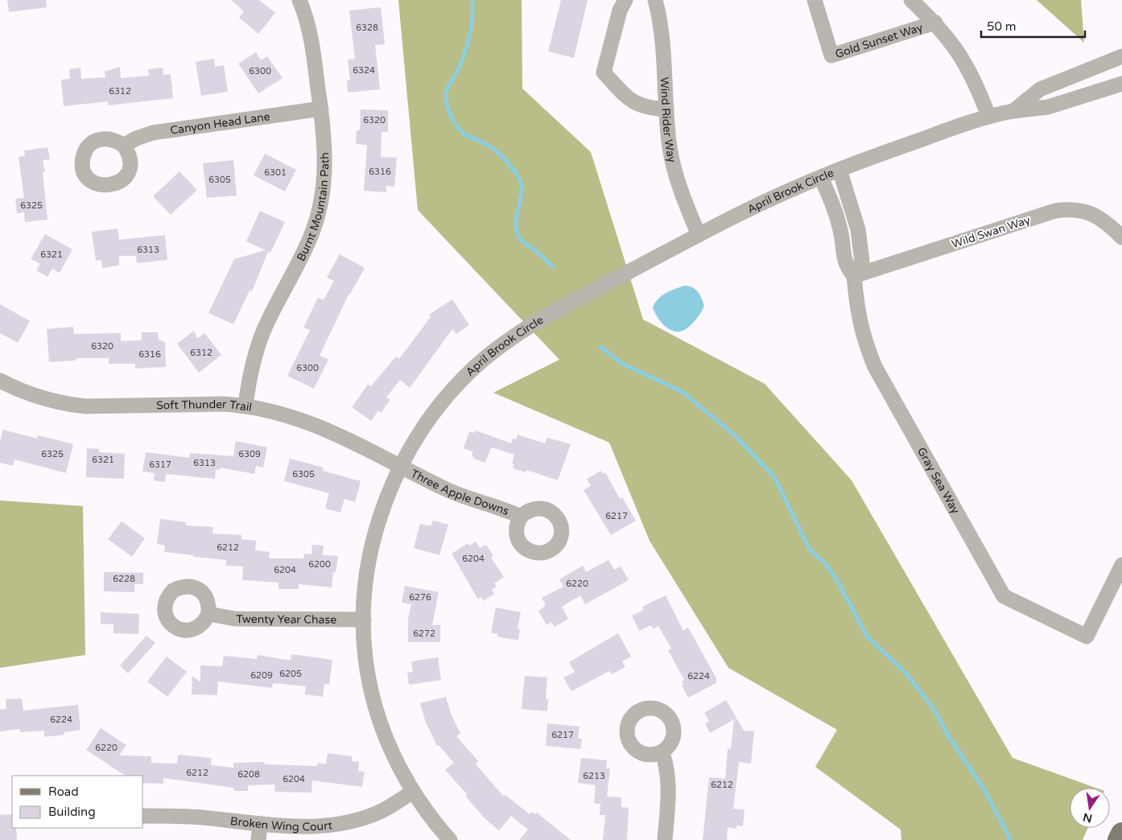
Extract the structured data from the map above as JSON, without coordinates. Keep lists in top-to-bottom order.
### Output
{
  "streets": {
    "street": [
      "Gold Sunset Way",
      "Wind Rider Way",
      "Canyon Head Lane",
      "April Brook Circle",
      "Burnt Mountain Path",
      "Wild Swan Way",
      "Soft Thunder Trail",
      "Gray Sea Way",
      "Three Apple Downs",
      "Twenty Year Chase",
      "Broken Wing Court"
    ]
  },
  "crossings": [
    ["Gold Sunset Way", "April Brook Circle"],
    ["Wind Rider Way", "April Brook Circle"],
    ["Canyon Head Lane", "Burnt Mountain Path"],
    ["April Brook Circle", "Soft Thunder Trail"],
    ["April Brook Circle", "Gray Sea Way"],
    ["April Brook Circle", "Three Apple Downs"],
    ["April Brook Circle", "Twenty Year Chase"],
    ["April Brook Circle", "Broken Wing Court"],
    ["Burnt Mountain Path", "Soft Thunder Trail"],
    ["Wild Swan Way", "Gray Sea Way"],
    ["Soft Thunder Trail", "Three Apple Downs"]
  ],
  "house_numbers": [
    "6328",
    "6324",
    "6300",
    "6312",
    "6320",
    "6316",
    "6301",
    "6305",
    "6325",
    "6313",
    "6321",
    "6320",
    "6312",
    "6316",
    "6300",
    "6325",
    "6309",
    "6321",
    "6313",
    "6317",
    "6305",
    "6217",
    "6212",
    "6204",
    "6200",
    "6204",
    "6228",
    "6220",
    "6276",
    "6272",
    "6205",
    "6209",
    "6224",
    "6224",
    "6217",
    "6220",
    "6212",
    "6208",
    "6213",
    "6204",
    "6212"
  ],
  "legend": ["Road", "Building"],
  "scale_bar": "50 m",
  "north": "bottom"
}
